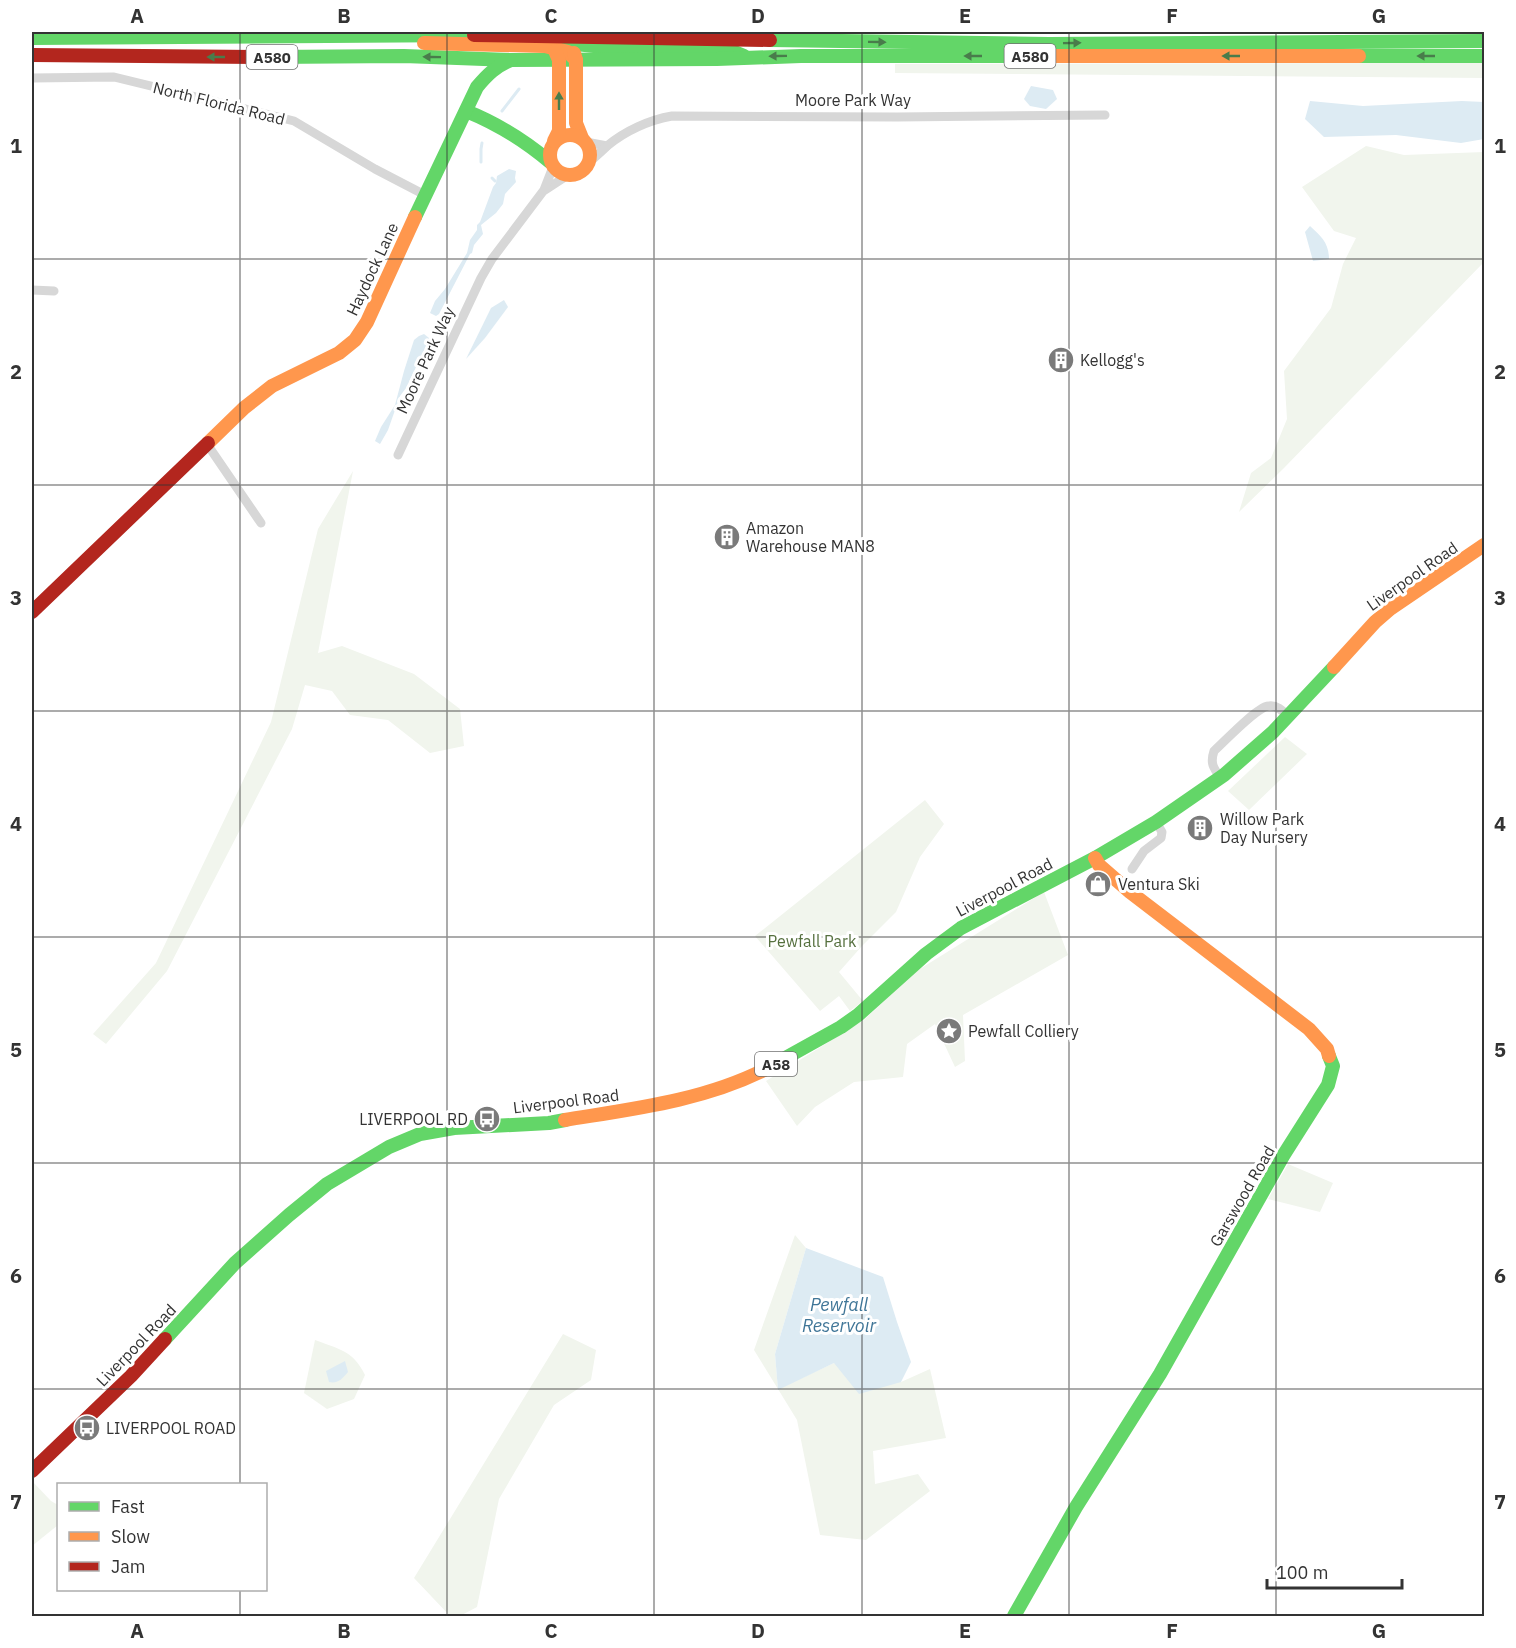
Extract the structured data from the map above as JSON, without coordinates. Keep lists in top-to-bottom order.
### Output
{
  "streets": {
    "main road": [
      "A580",
      "Haydock Lane",
      "Liverpool Road",
      "A58",
      "Garswood Road"
    ],
    "street": ["Moore Park Way", "North Florida Road"]
  },
  "crossings": [
    ["A580", "Haydock Lane"],
    ["North Florida Road", "Haydock Lane"],
    ["Liverpool Road", "Garswood Road"]
  ],
  "water": ["Pewfall Reservoir"],
  "parks": ["Pewfall Park"],
  "places": {
    "building": ["Kellogg's", "Amazon Warehouse MAN8", "Willow Park Day Nursery"],
    "shop": ["Ventura Ski"],
    "place": ["Pewfall Colliery"],
    "bus stop": ["LIVERPOOL RD", "LIVERPOOL ROAD"]
  },
  "legend": ["Fast", "Slow", "Jam"],
  "scale_bar": "100 m",
  "grid": {
    "columns": [
      "A",
      "B",
      "C",
      "D",
      "E",
      "F",
      "G"
    ],
    "rows": [
      "1",
      "2",
      "3",
      "4",
      "5",
      "6",
      "7"
    ]
  }
}
